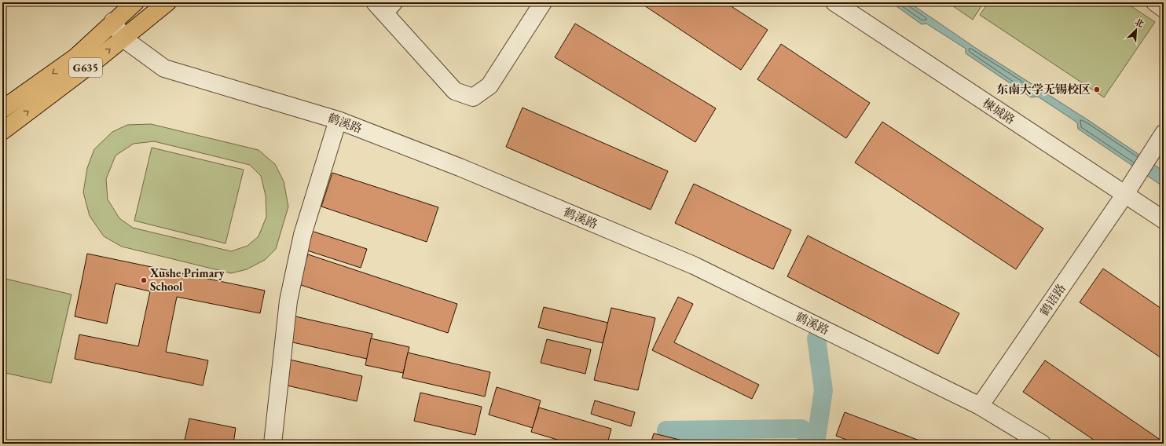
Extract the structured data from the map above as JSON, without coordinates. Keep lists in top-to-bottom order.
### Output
{
  "streets": {
    "highway": ["G635"],
    "street": ["楝城路", "鹤溪路", "鹤语路"]
  },
  "crossings": [
    ["G635", "鹤溪路"],
    ["楝城路", "鹤语路"],
    ["鹤溪路", "鹤语路"]
  ],
  "places": ["东南大学无锡校区", "Xushe Primary School"],
  "north": "top right"
}
